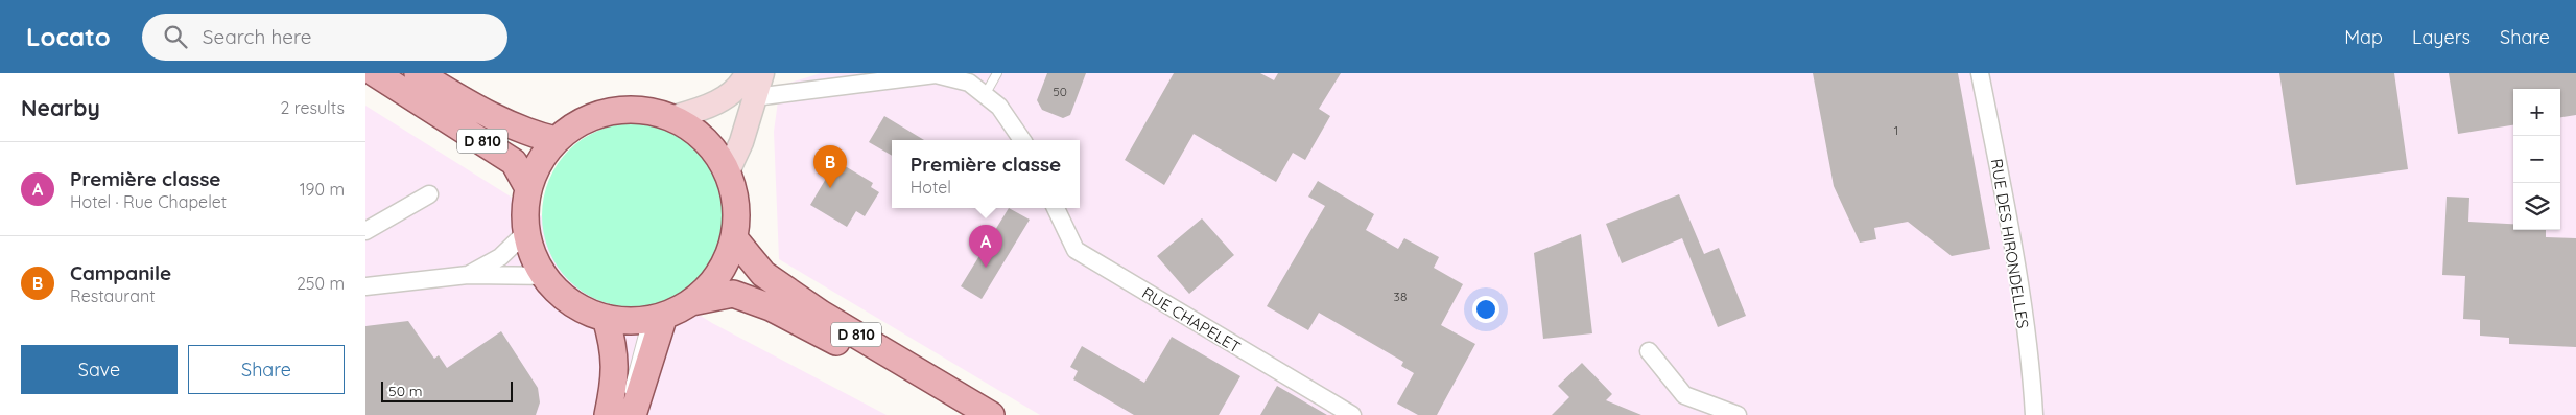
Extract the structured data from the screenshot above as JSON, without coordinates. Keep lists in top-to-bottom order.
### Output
{
  "streets": {
    "main road": ["D 810"],
    "street": ["RUE DES HIRONDELLES", "RUE CHAPELET"]
  },
  "house_numbers": ["50", "1", "38"],
  "scale_bar": "50 m",
  "page": {
    "header": "Locato",
    "search": "Search here",
    "nav": ["Map", "Layers", "Share"],
    "heading": ["Nearby", "2 results"],
    "map_buttons": ["+", "−"],
    "popup": ["Première classe", "Hotel"],
    "list": [
      {
        "mark": "A",
        "name": "Première classe",
        "note": "Hotel · Rue Chapelet",
        "value": "190 m"
      },
      {
        "mark": "B",
        "name": "Campanile",
        "note": "Restaurant",
        "value": "250 m"
      }
    ],
    "pins": ["B", "A"],
    "buttons": ["Save", "Share"],
    "scale": "50 m"
  }
}
